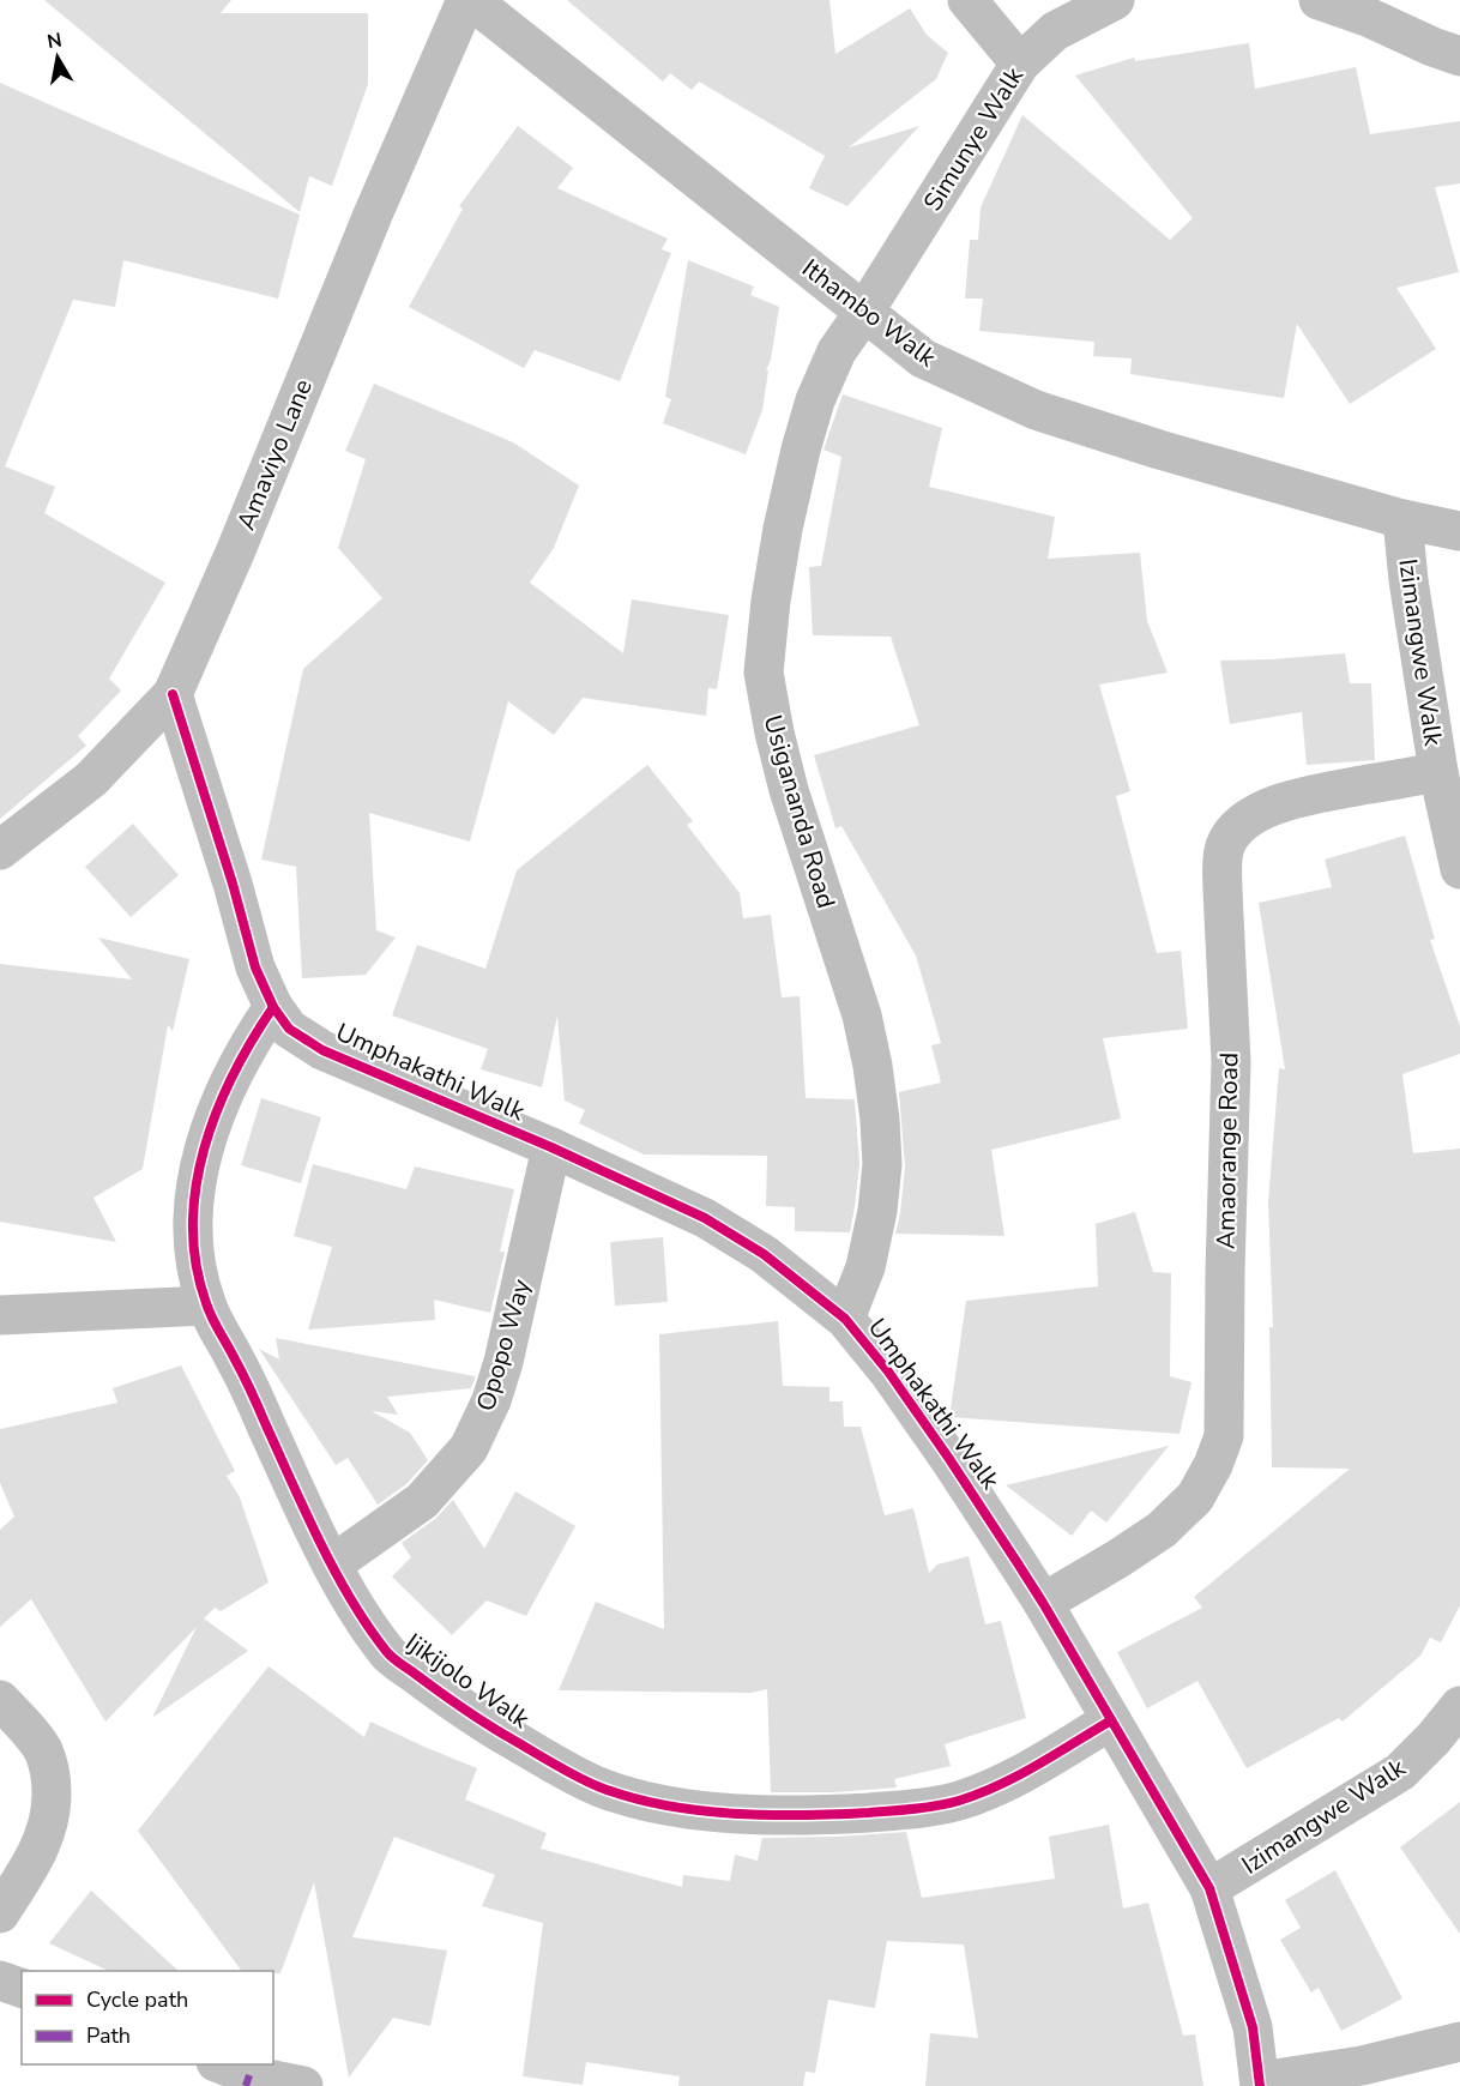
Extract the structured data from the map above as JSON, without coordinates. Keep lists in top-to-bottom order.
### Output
{
  "streets": {
    "street": [
      "Simunye Walk",
      "Ithambo Walk",
      "Amaviyo Lane",
      "Izimangwe Walk",
      "Usigananda Road",
      "Umphakathi Walk",
      "Amaorange Road",
      "Opopo Way",
      "Ijikijolo Walk"
    ]
  },
  "crossings": [
    ["Simunye Walk", "Ithambo Walk"],
    ["Simunye Walk", "Usigananda Road"],
    ["Ithambo Walk", "Amaviyo Lane"],
    ["Ithambo Walk", "Izimangwe Walk"],
    ["Ithambo Walk", "Usigananda Road"],
    ["Amaviyo Lane", "Umphakathi Walk"],
    ["Izimangwe Walk", "Umphakathi Walk"],
    ["Izimangwe Walk", "Amaorange Road"],
    ["Usigananda Road", "Umphakathi Walk"],
    ["Umphakathi Walk", "Amaorange Road"],
    ["Umphakathi Walk", "Opopo Way"],
    ["Umphakathi Walk", "Ijikijolo Walk"],
    ["Opopo Way", "Ijikijolo Walk"]
  ],
  "legend": ["Cycle path", "Path"],
  "north": "top"
}
